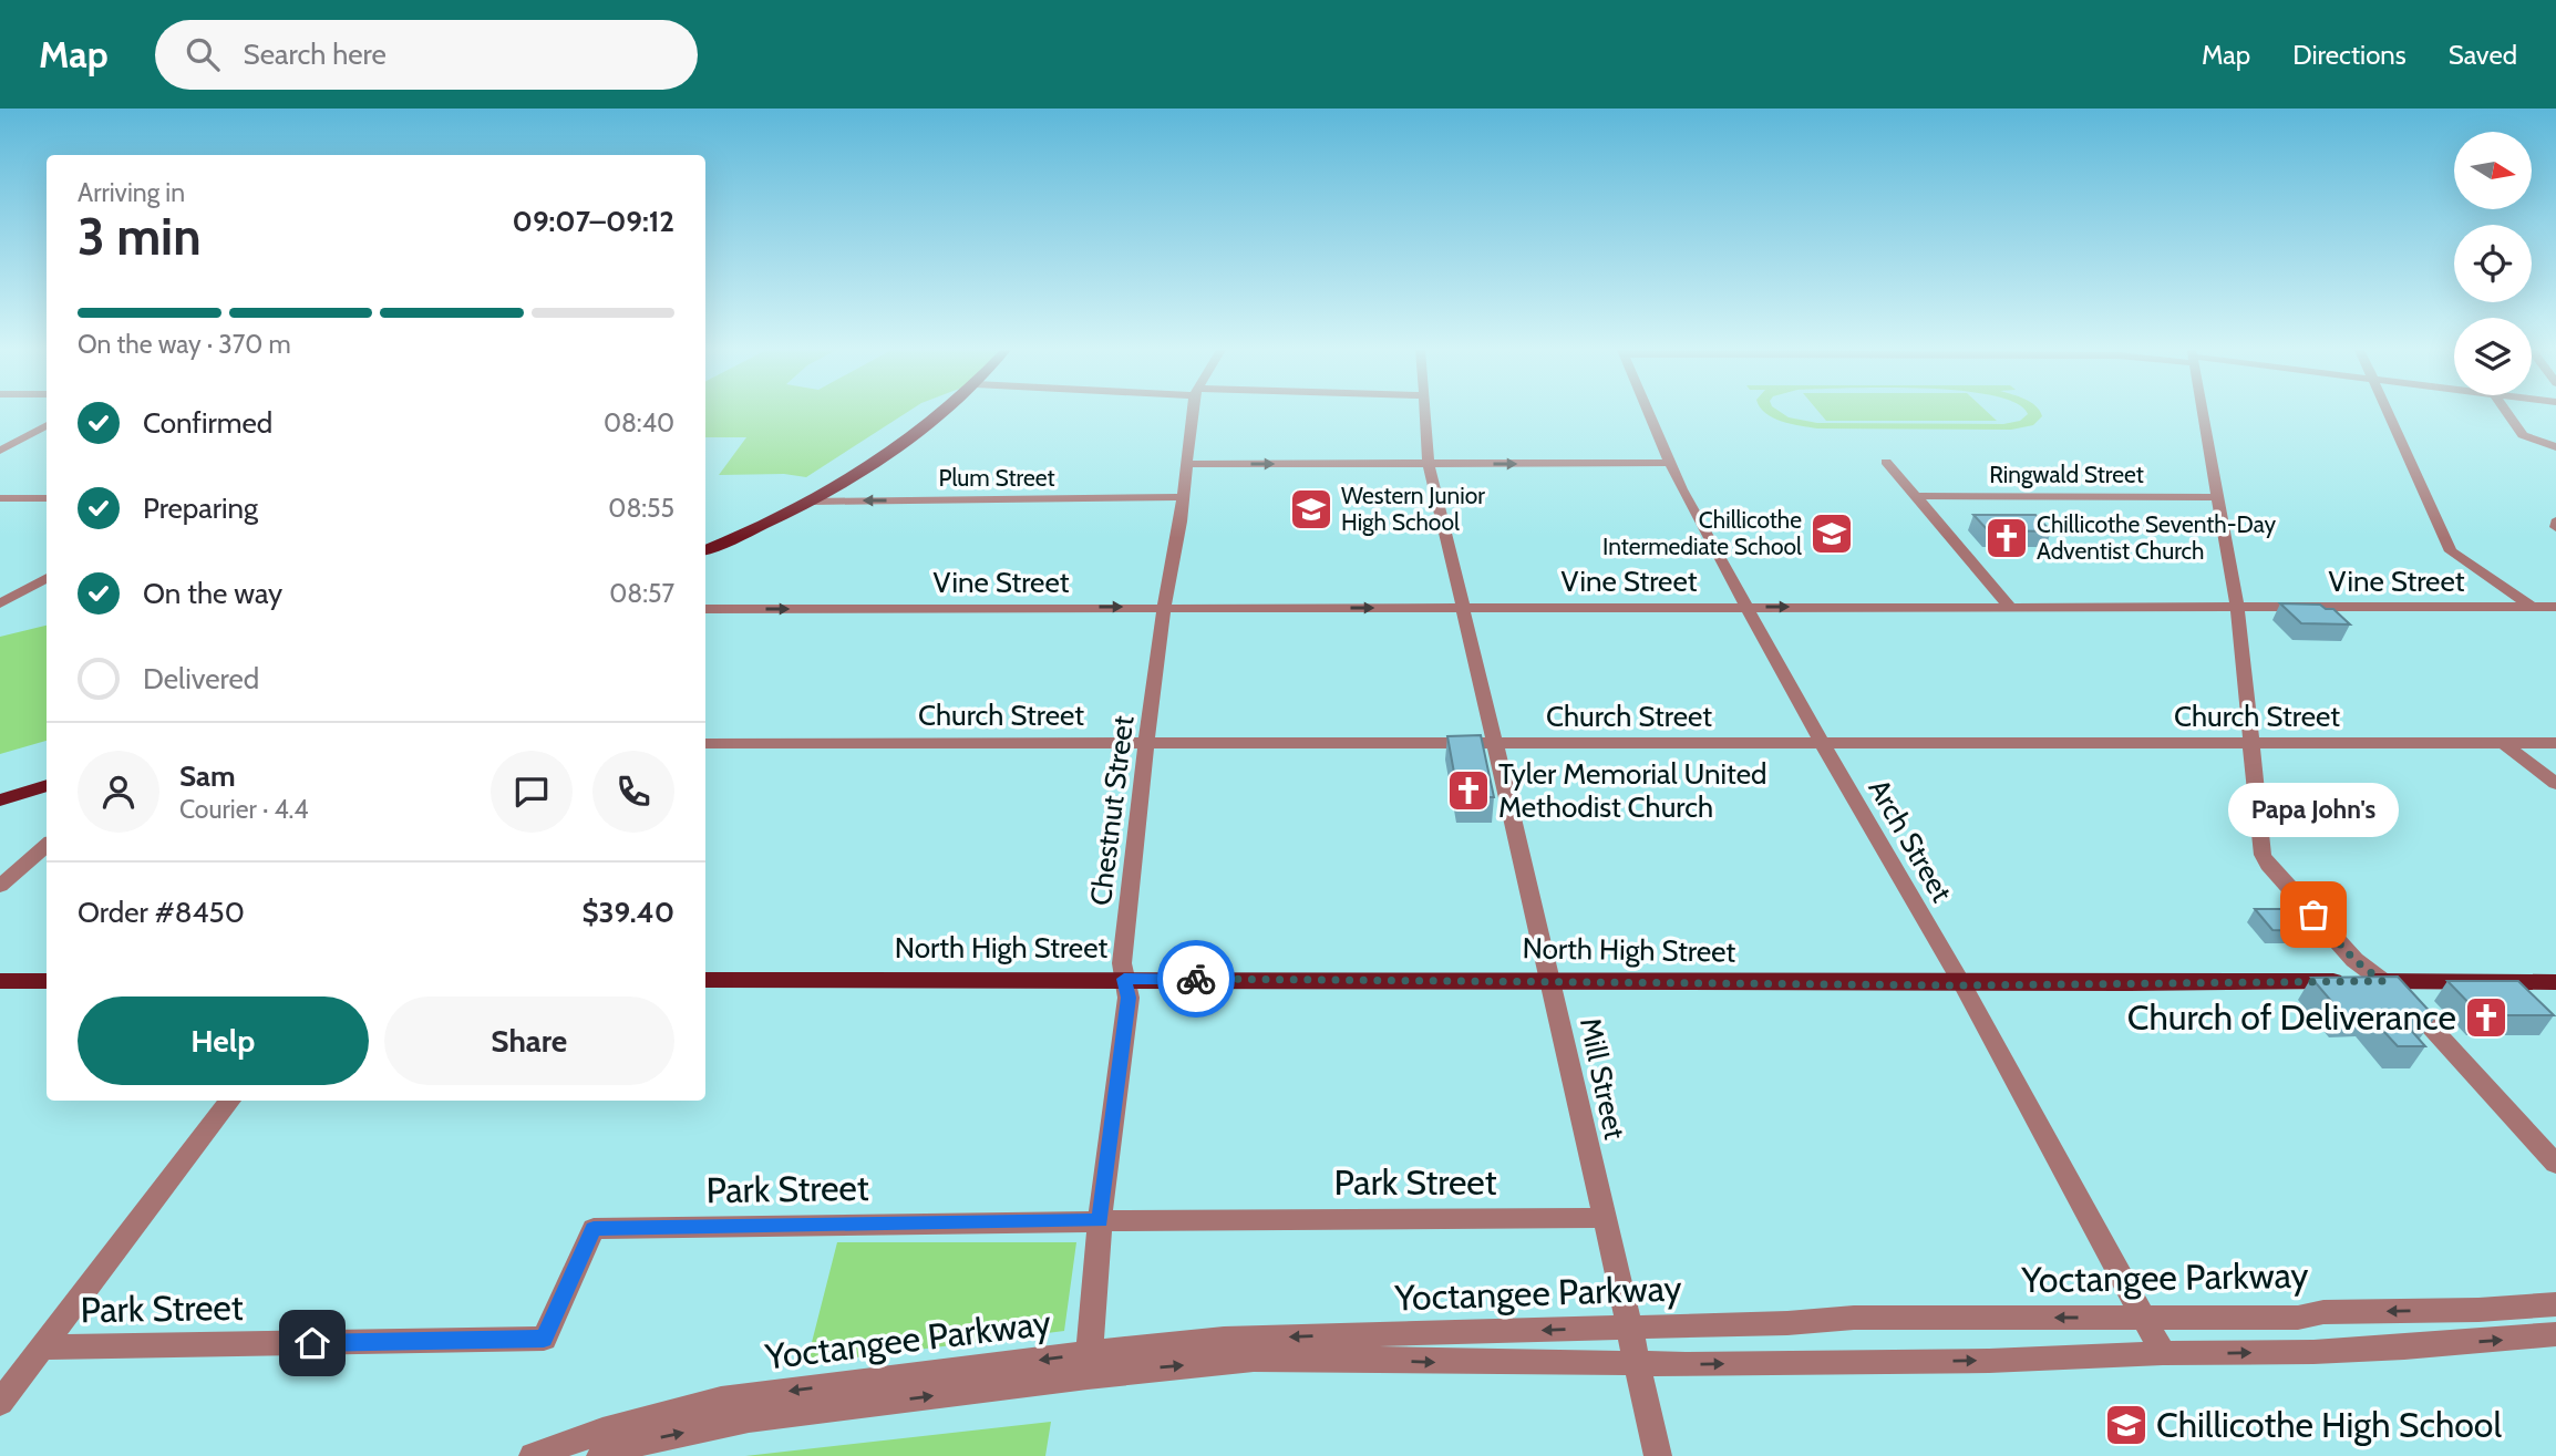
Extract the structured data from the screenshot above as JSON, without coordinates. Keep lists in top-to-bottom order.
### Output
{
  "streets": {
    "main road": ["North High Street"],
    "street": [
      "Ringwald Street",
      "Plum Street",
      "Vine Street",
      "Church Street",
      "Chestnut Street",
      "Arch Street",
      "Mill Street",
      "Park Street",
      "Yoctangee Parkway"
    ]
  },
  "crossings": [
    ["Plum Street", "Chestnut Street"],
    ["Vine Street", "Chestnut Street"],
    ["Vine Street", "Arch Street"],
    ["Vine Street", "Mill Street"],
    ["Church Street", "Chestnut Street"],
    ["Church Street", "Arch Street"],
    ["Church Street", "Mill Street"],
    ["Chestnut Street", "North High Street"],
    ["Chestnut Street", "Park Street"],
    ["Chestnut Street", "Yoctangee Parkway"],
    ["Arch Street", "North High Street"],
    ["Arch Street", "Yoctangee Parkway"],
    ["North High Street", "Mill Street"],
    ["Mill Street", "Park Street"],
    ["Mill Street", "Yoctangee Parkway"]
  ],
  "one_way": ["Plum Street", "Vine Street"],
  "places": {
    "school or university": ["Western Junior High School", "Chillicothe Intermediate School", "Chillicothe High School"],
    "church": ["Chillicothe Seventh-Day Adventist Church", "Tyler Memorial United Methodist Church", "Church of Deliverance"],
    "other": ["Papa John's"]
  },
  "north": "right",
  "page": {
    "header": "Map",
    "search": "Search here",
    "nav": ["Map", "Directions", "Saved"],
    "heading": ["3 min", "Arriving in", "09:07–09:12"],
    "panel": [
      "Sam",
      "Courier · 4.4",
      "Order #8450",
      "$39.40"
    ],
    "bar": "On the way · 370 m",
    "list": [
      ["Confirmed", "08:40"],
      ["Preparing", "08:55"],
      ["On the way", "08:57"],
      "Delivered"
    ],
    "bubble": "Papa John's",
    "buttons": ["Help", "Share"]
  }
}
